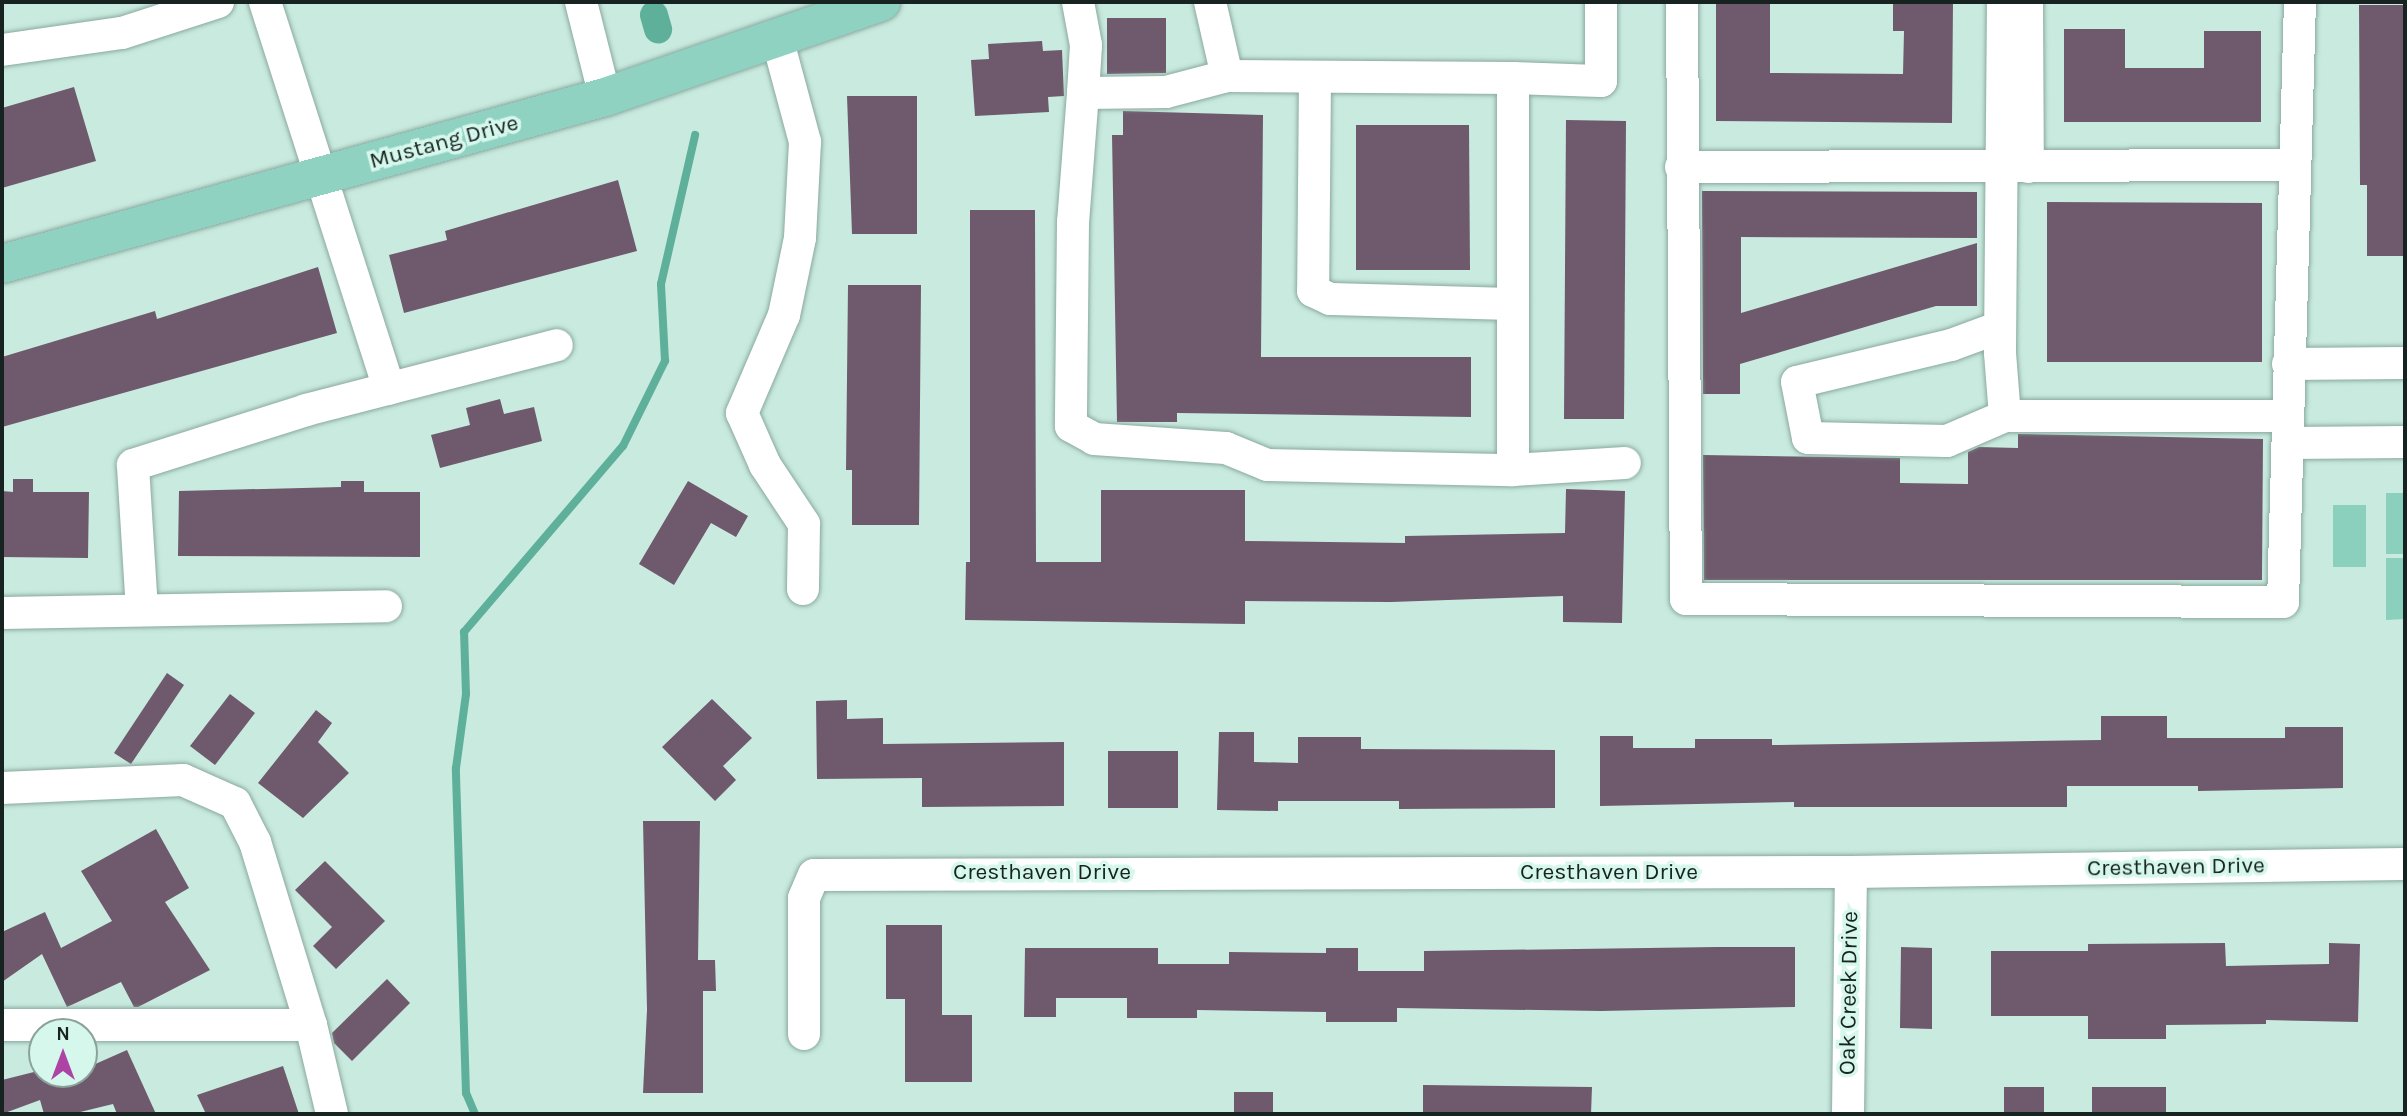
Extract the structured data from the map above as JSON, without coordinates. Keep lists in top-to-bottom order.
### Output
{
  "streets": {
    "main road": ["Mustang Drive"],
    "street": ["Cresthaven Drive", "Oak Creek Drive"]
  },
  "crossings": [
    ["Cresthaven Drive", "Oak Creek Drive"]
  ],
  "north": "top"
}
